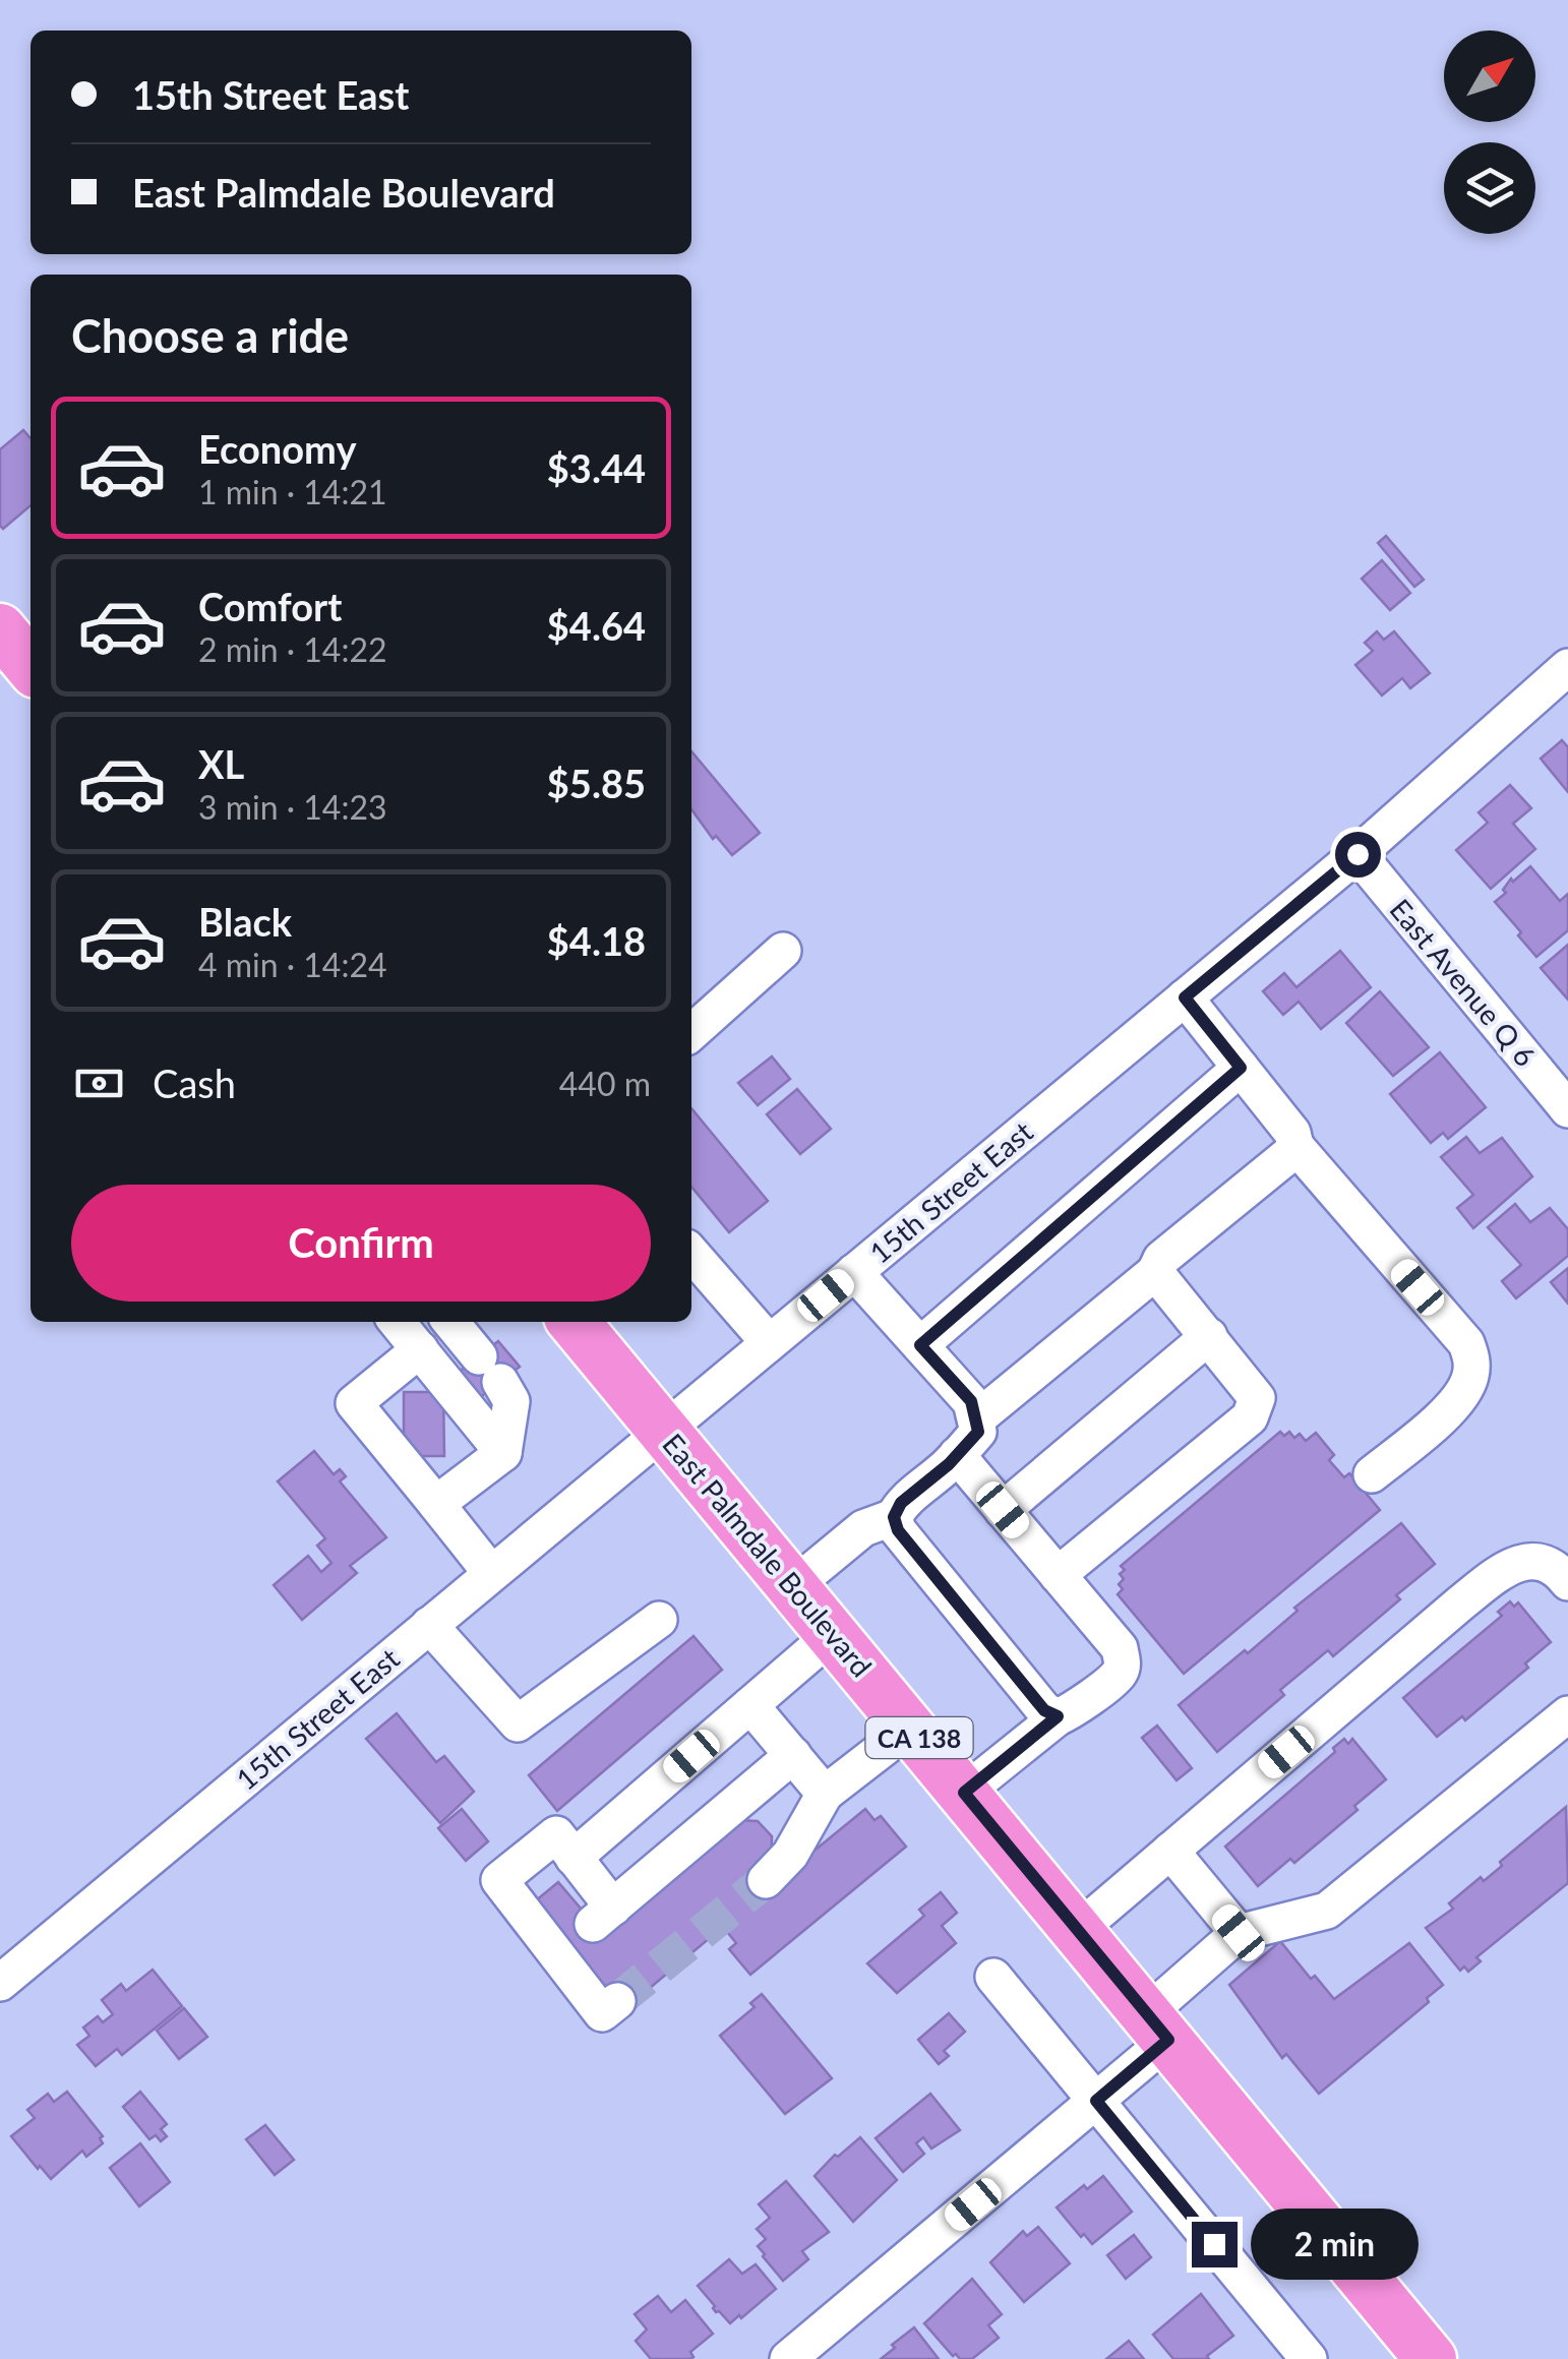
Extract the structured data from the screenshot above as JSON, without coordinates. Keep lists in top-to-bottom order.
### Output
{
  "streets": {
    "highway": ["East Palmdale Boulevard", "CA 138"],
    "street": ["East Avenue Q 6", "15th Street East"]
  },
  "crossings": [
    ["East Avenue Q 6", "15th Street East"],
    ["15th Street East", "East Palmdale Boulevard"]
  ],
  "north": "top right",
  "page": {
    "banner": ["15th Street East", "East Palmdale Boulevard"],
    "heading": "Choose a ride",
    "list": [
      {
        "name": "Economy",
        "note": "1 min · 14:21",
        "value": "$3.44"
      },
      {
        "name": "Comfort",
        "note": "2 min · 14:22",
        "value": "$4.64"
      },
      {
        "name": "XL",
        "note": "3 min · 14:23",
        "value": "$5.85"
      },
      {
        "name": "Black",
        "note": "4 min · 14:24",
        "value": "$4.18"
      }
    ],
    "pay": ["Cash", "440 m"],
    "buttons": "Confirm",
    "bubble": "2 min"
  }
}
